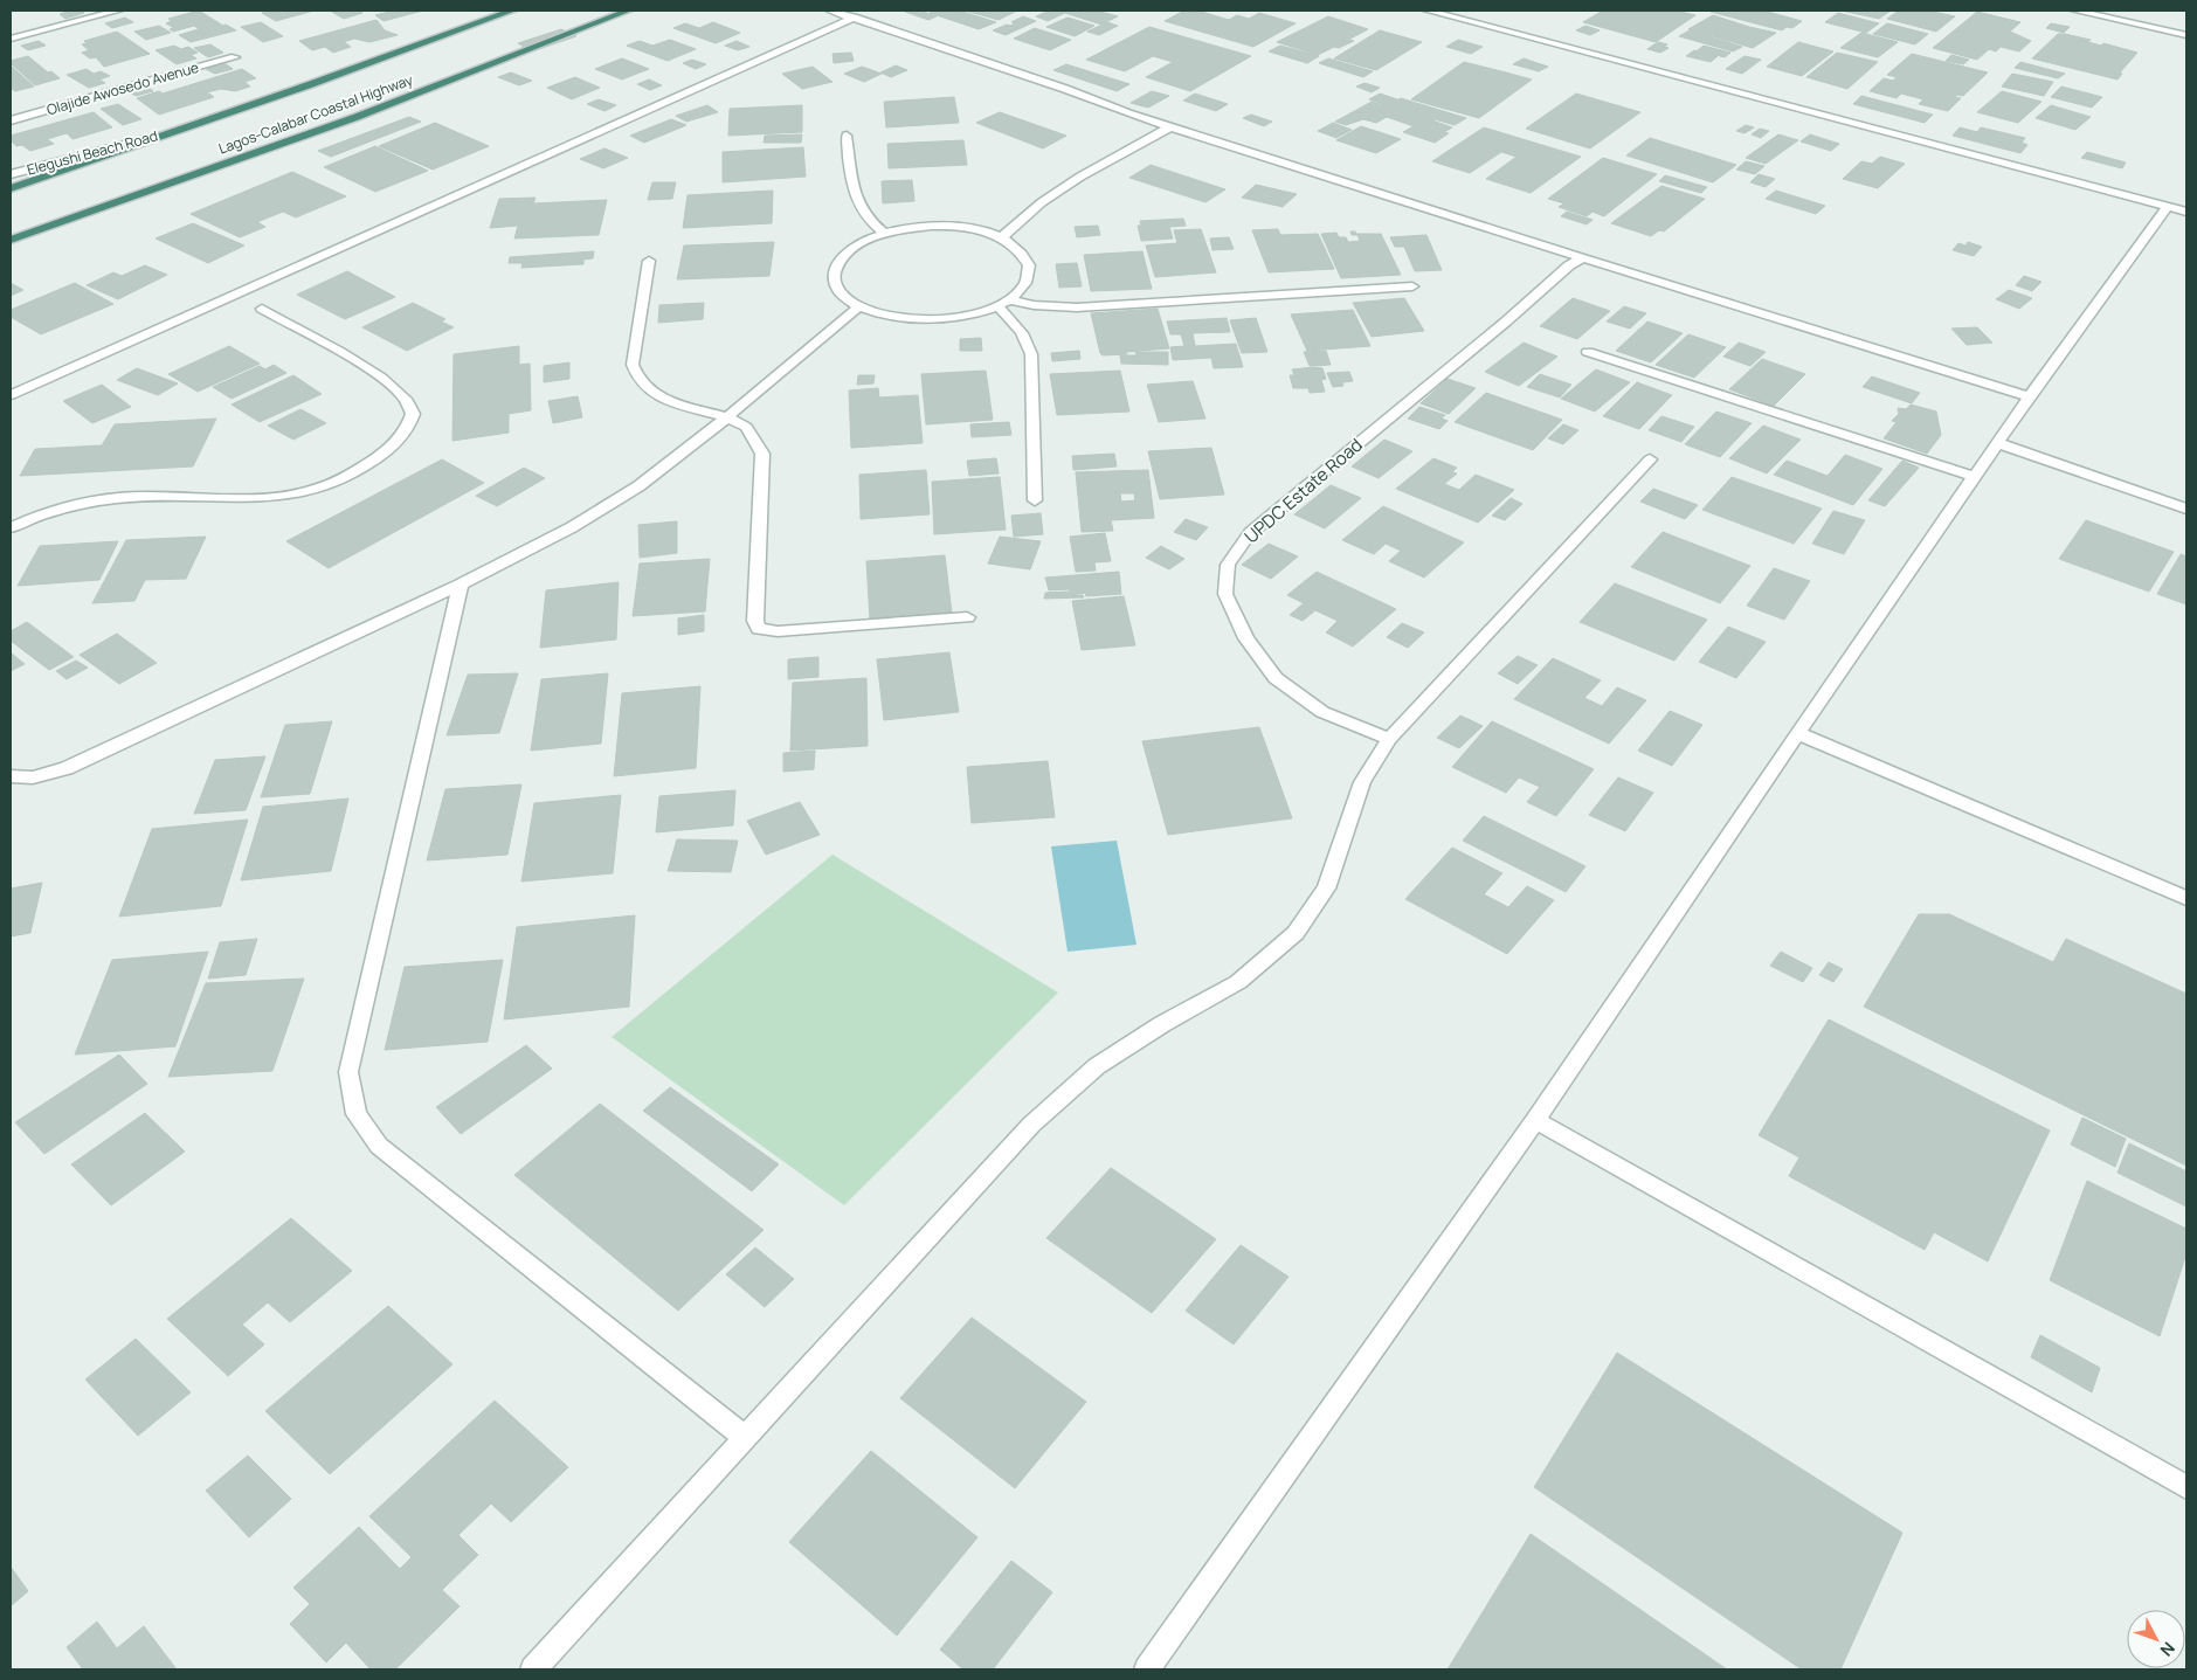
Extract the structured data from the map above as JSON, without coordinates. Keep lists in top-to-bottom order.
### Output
{
  "streets": {
    "highway": ["Lagos-Calabar Coastal Highway"],
    "street": ["Olajide Awosedo Avenue", "Elegushi Beach Road", "UPDC Estate Road"]
  },
  "crossings": [
    ["Lagos-Calabar Coastal Highway", "Elegushi Beach Road"]
  ],
  "north": "bottom right"
}
